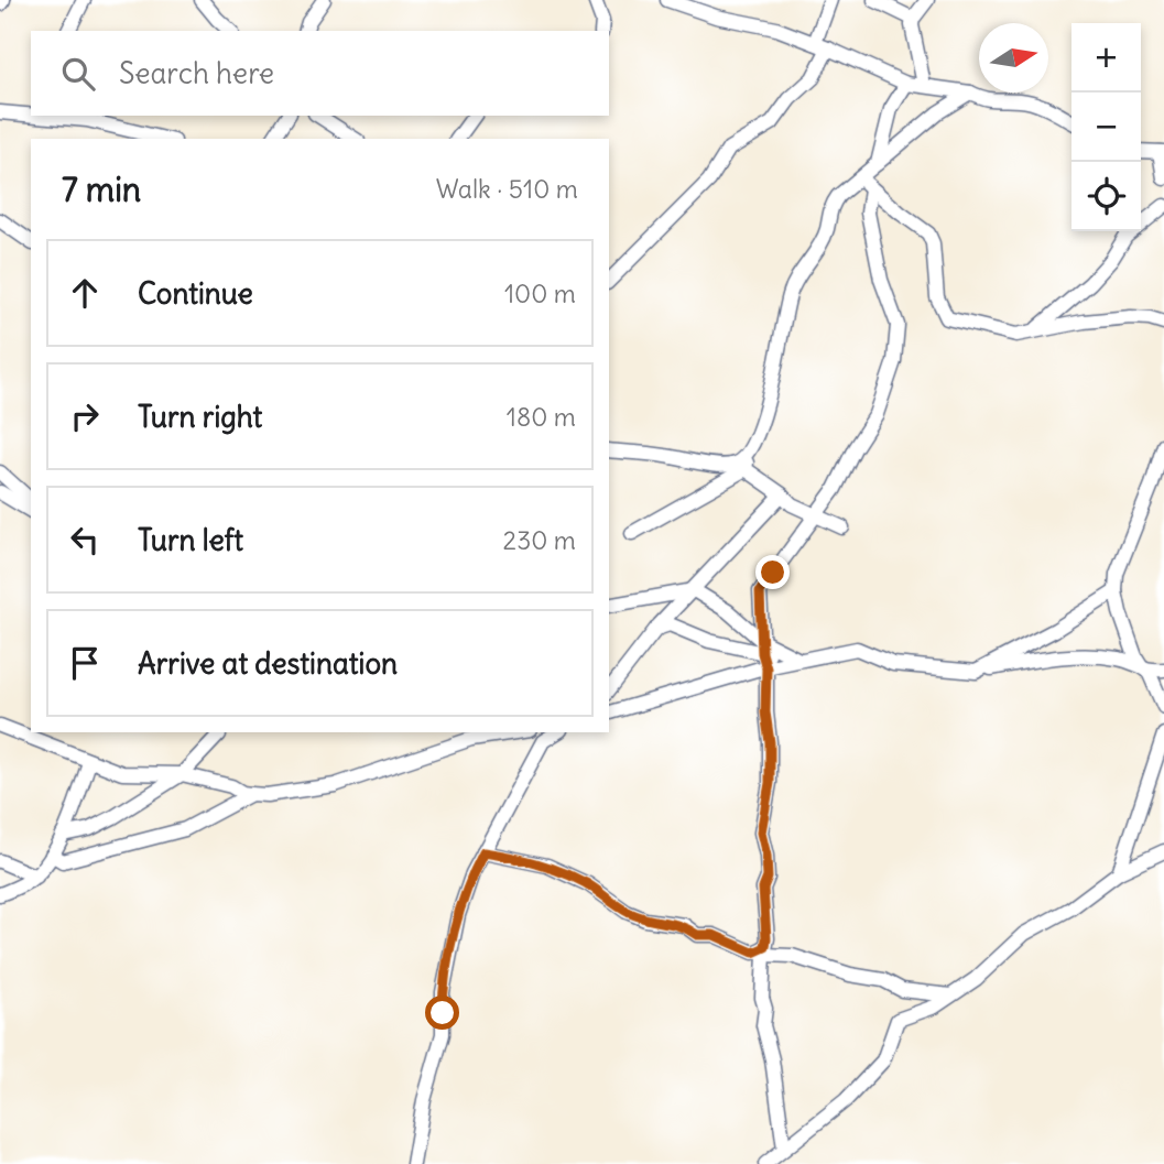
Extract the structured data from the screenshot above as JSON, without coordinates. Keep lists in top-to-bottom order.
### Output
{
  "north": "right",
  "page": {
    "map_buttons": ["+", "−"],
    "search": "Search here",
    "heading": ["7 min", "Walk · 510 m"],
    "list": [
      ["Continue", "100 m"],
      ["Turn right", "180 m"],
      ["Turn left", "230 m"],
      "Arrive at destination"
    ]
  }
}
